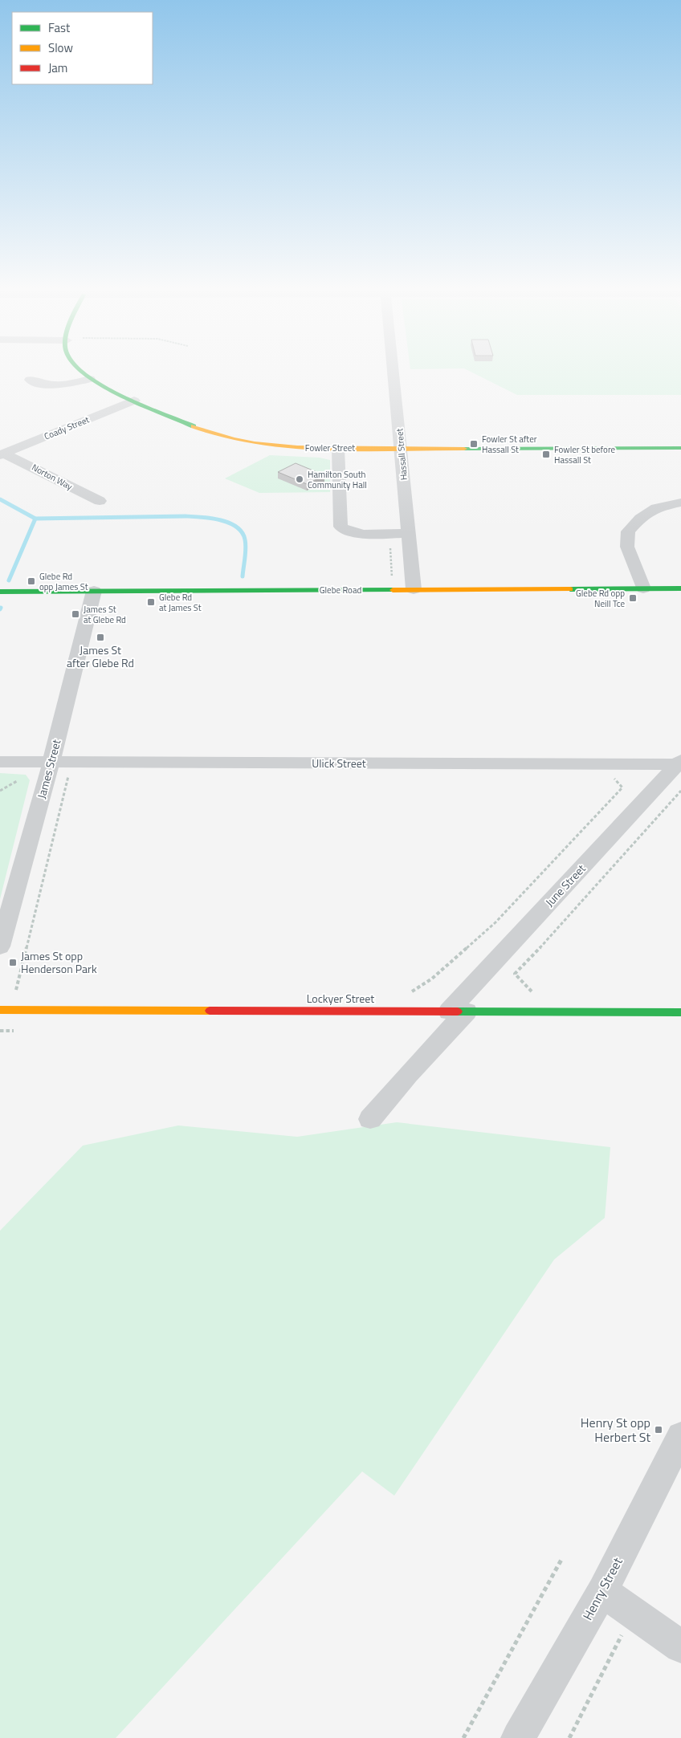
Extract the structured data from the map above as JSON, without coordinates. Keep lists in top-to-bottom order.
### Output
{
  "streets": {
    "street": [
      "Coady Street",
      "Fowler Street",
      "Hassall Street",
      "Norton Way",
      "Glebe Road",
      "Ulick Street",
      "James Street",
      "June Street",
      "Lockyer Street",
      "Henry Street"
    ]
  },
  "crossings": [
    ["Coady Street", "Fowler Street"],
    ["Coady Street", "Norton Way"],
    ["Fowler Street", "Hassall Street"],
    ["Hassall Street", "Glebe Road"],
    ["Glebe Road", "James Street"],
    ["Ulick Street", "James Street"],
    ["Ulick Street", "June Street"],
    ["June Street", "Lockyer Street"]
  ],
  "places": {
    "transit": [
      "Fowler St after Hassall St",
      "Fowler St before Hassall St",
      "Glebe Rd opp James St",
      "Glebe Rd opp Neill Tce",
      "Glebe Rd at James St",
      "James St at Glebe Rd",
      "James St after Glebe Rd",
      "James St opp Henderson Park",
      "Henry St opp Herbert St"
    ],
    "other": ["Hamilton South Community Hall"]
  },
  "legend": ["Fast", "Slow", "Jam"]
}
